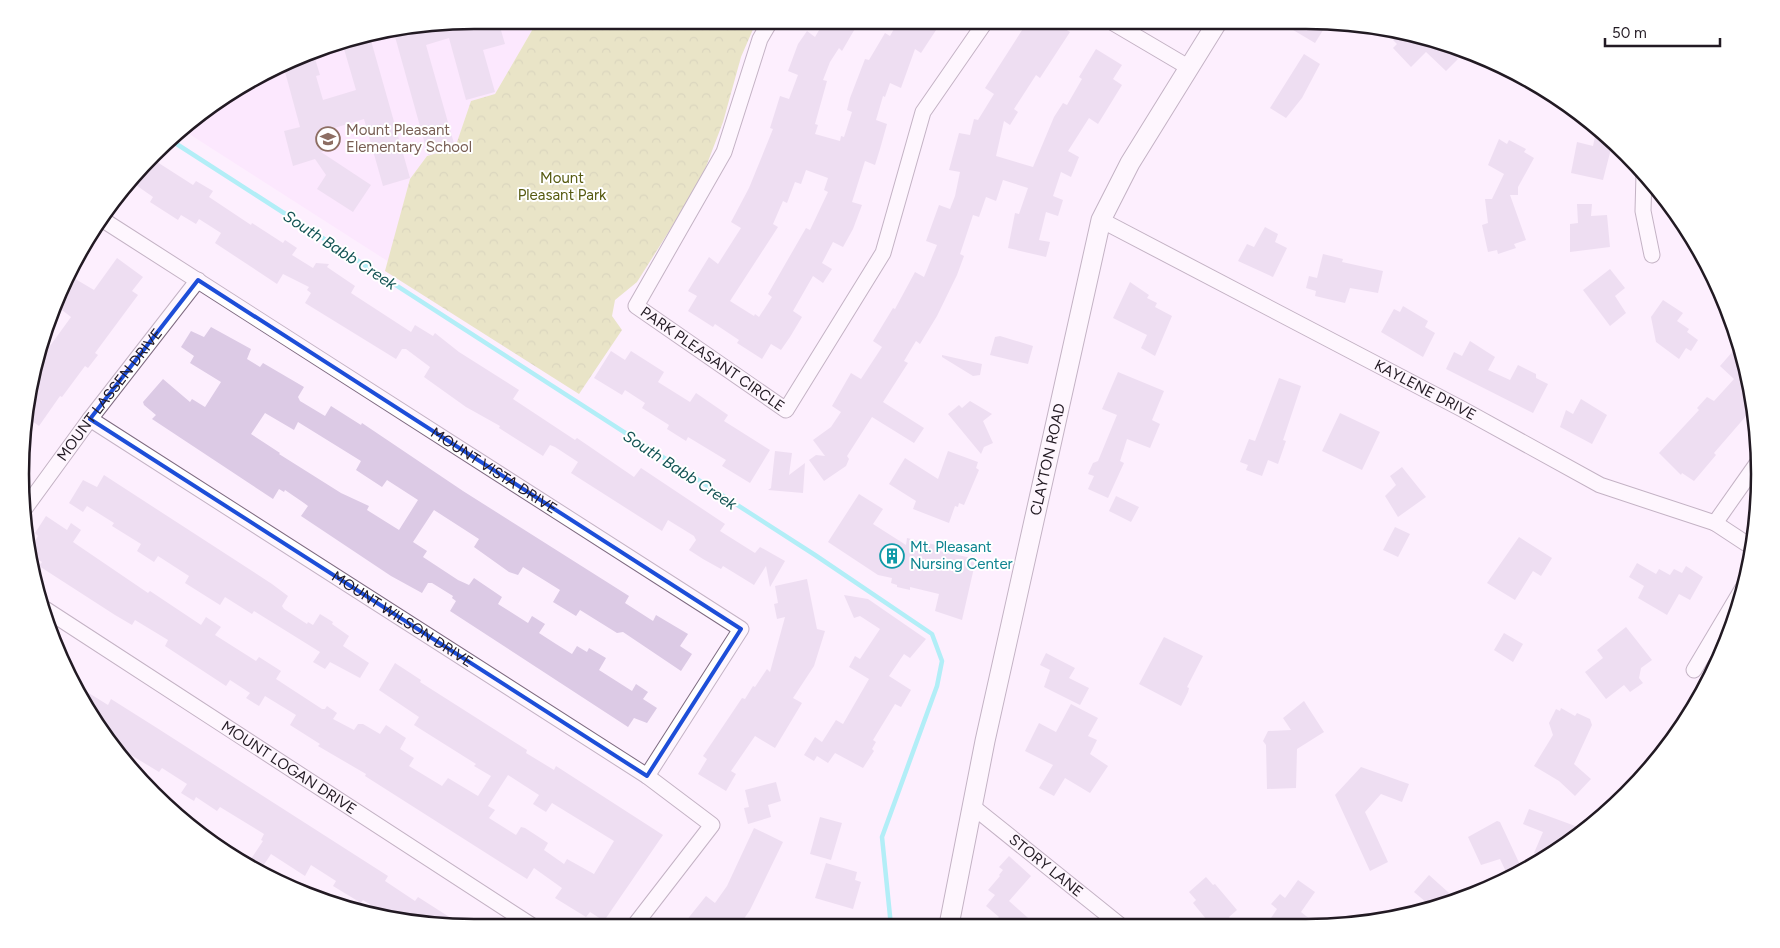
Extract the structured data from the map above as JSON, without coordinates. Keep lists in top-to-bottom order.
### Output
{
  "streets": {
    "street": [
      "PARK PLEASANT CIRCLE",
      "KAYLENE DRIVE",
      "MOUNT LASSEN DRIVE",
      "CLAYTON ROAD",
      "MOUNT VISTA DRIVE",
      "MOUNT WILSON DRIVE",
      "MOUNT LOGAN DRIVE",
      "STORY LANE"
    ]
  },
  "crossings": [
    ["KAYLENE DRIVE", "CLAYTON ROAD"],
    ["MOUNT LASSEN DRIVE", "MOUNT VISTA DRIVE"],
    ["MOUNT LASSEN DRIVE", "MOUNT WILSON DRIVE"],
    ["CLAYTON ROAD", "STORY LANE"],
    ["MOUNT VISTA DRIVE", "MOUNT WILSON DRIVE"]
  ],
  "water": ["South Babb Creek"],
  "parks": ["Mount Pleasant Park"],
  "places": {
    "school or university": ["Mount Pleasant Elementary School"],
    "building": ["Mt. Pleasant Nursing Center"]
  },
  "scale_bar": "50 m"
}
